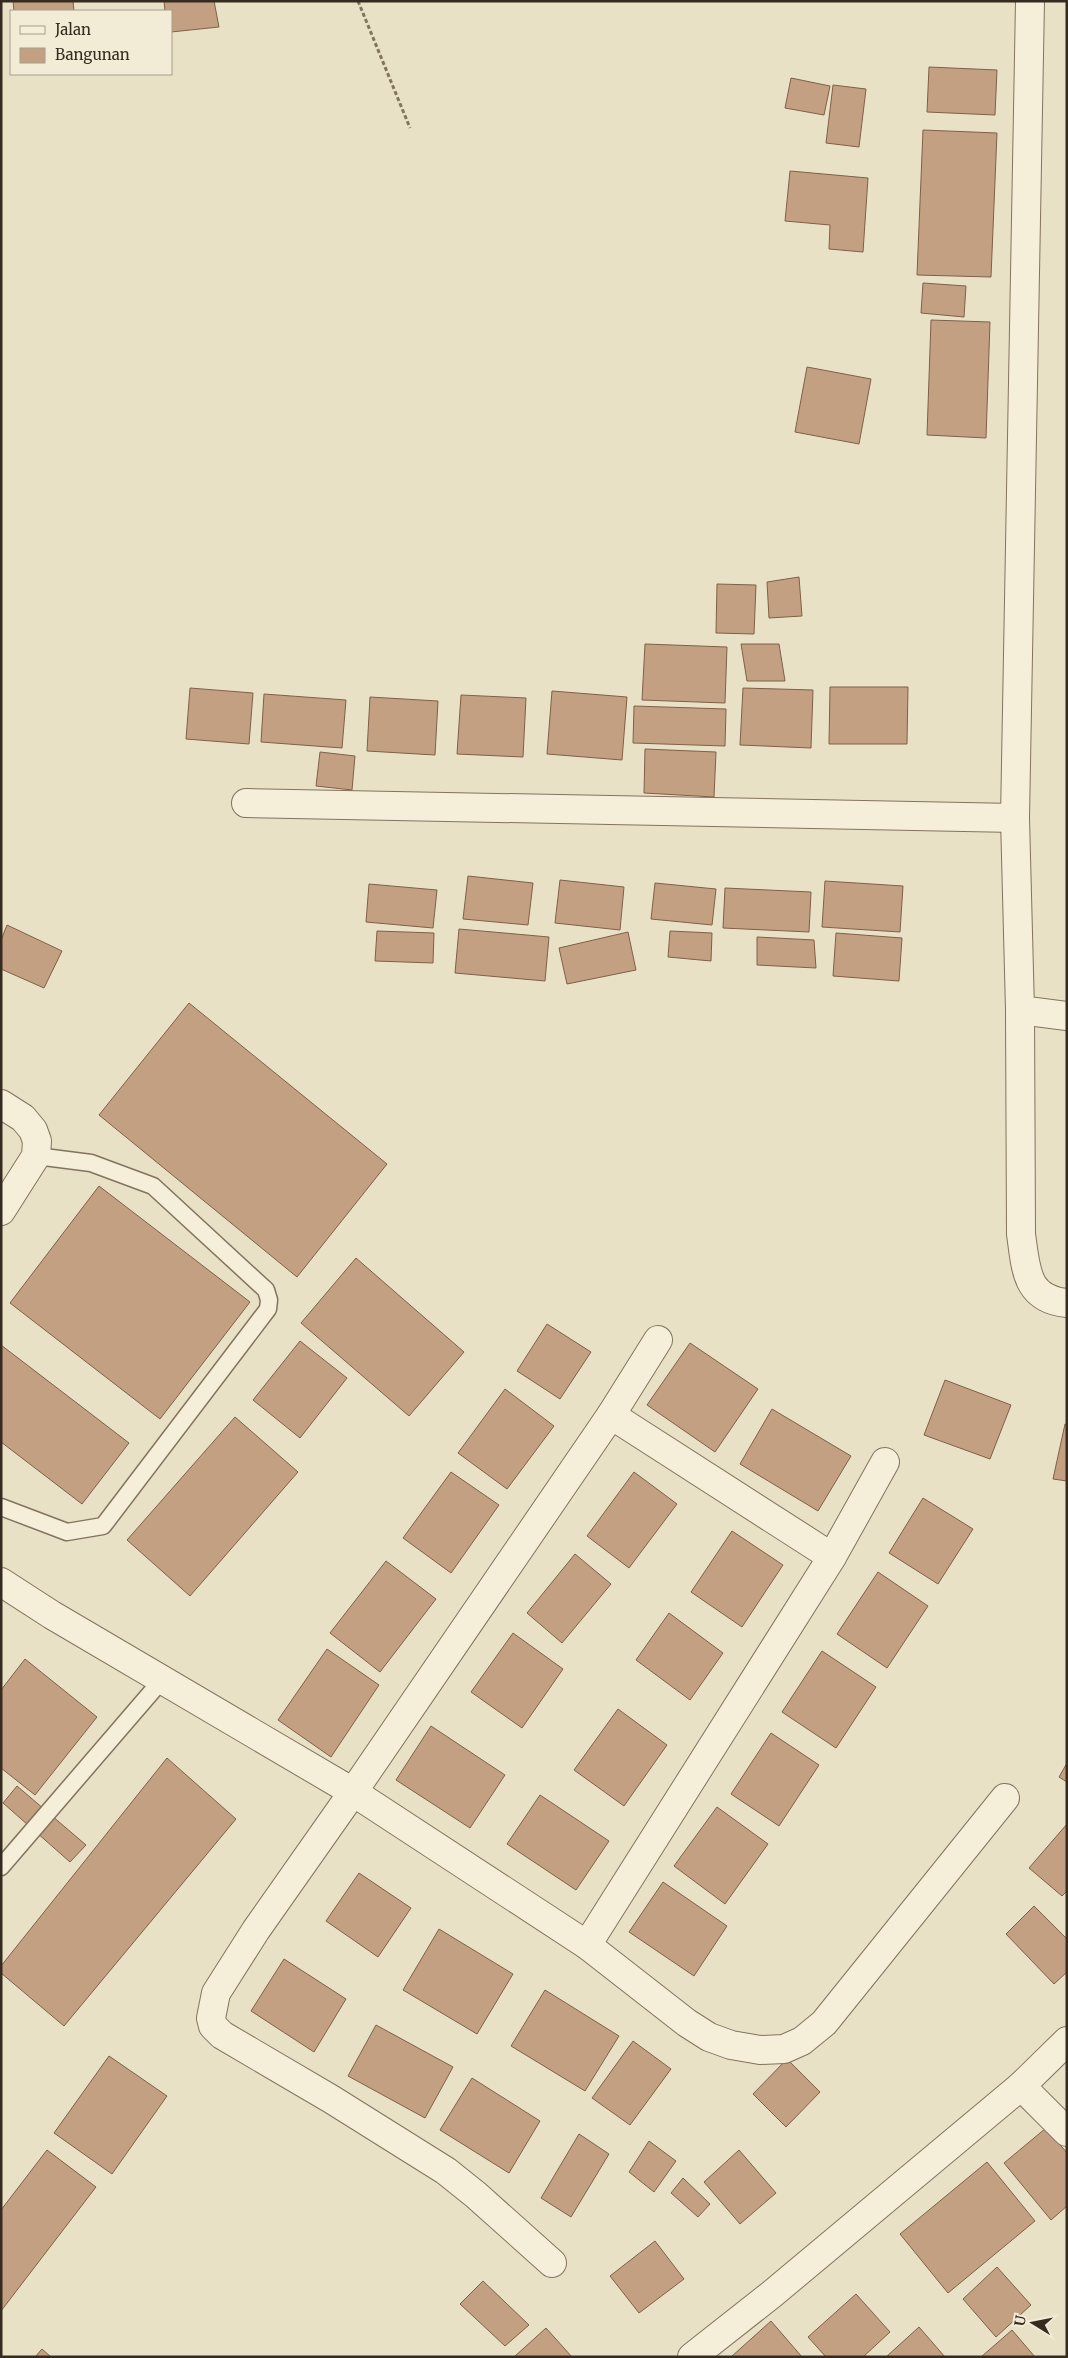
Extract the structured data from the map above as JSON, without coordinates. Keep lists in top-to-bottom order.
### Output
{
  "legend": ["Jalan", "Bangunan"],
  "north": "left"
}
